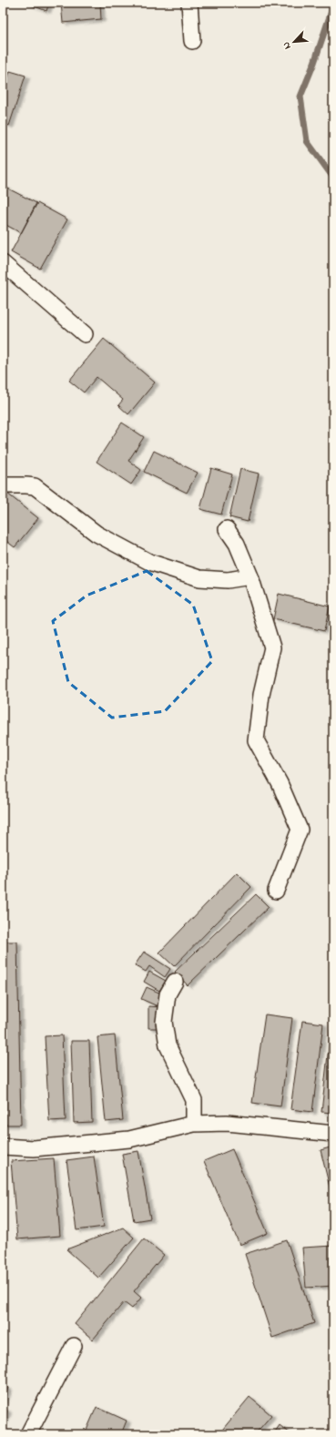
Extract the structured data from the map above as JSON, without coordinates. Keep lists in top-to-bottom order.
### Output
{
  "north": "bottom left"
}
